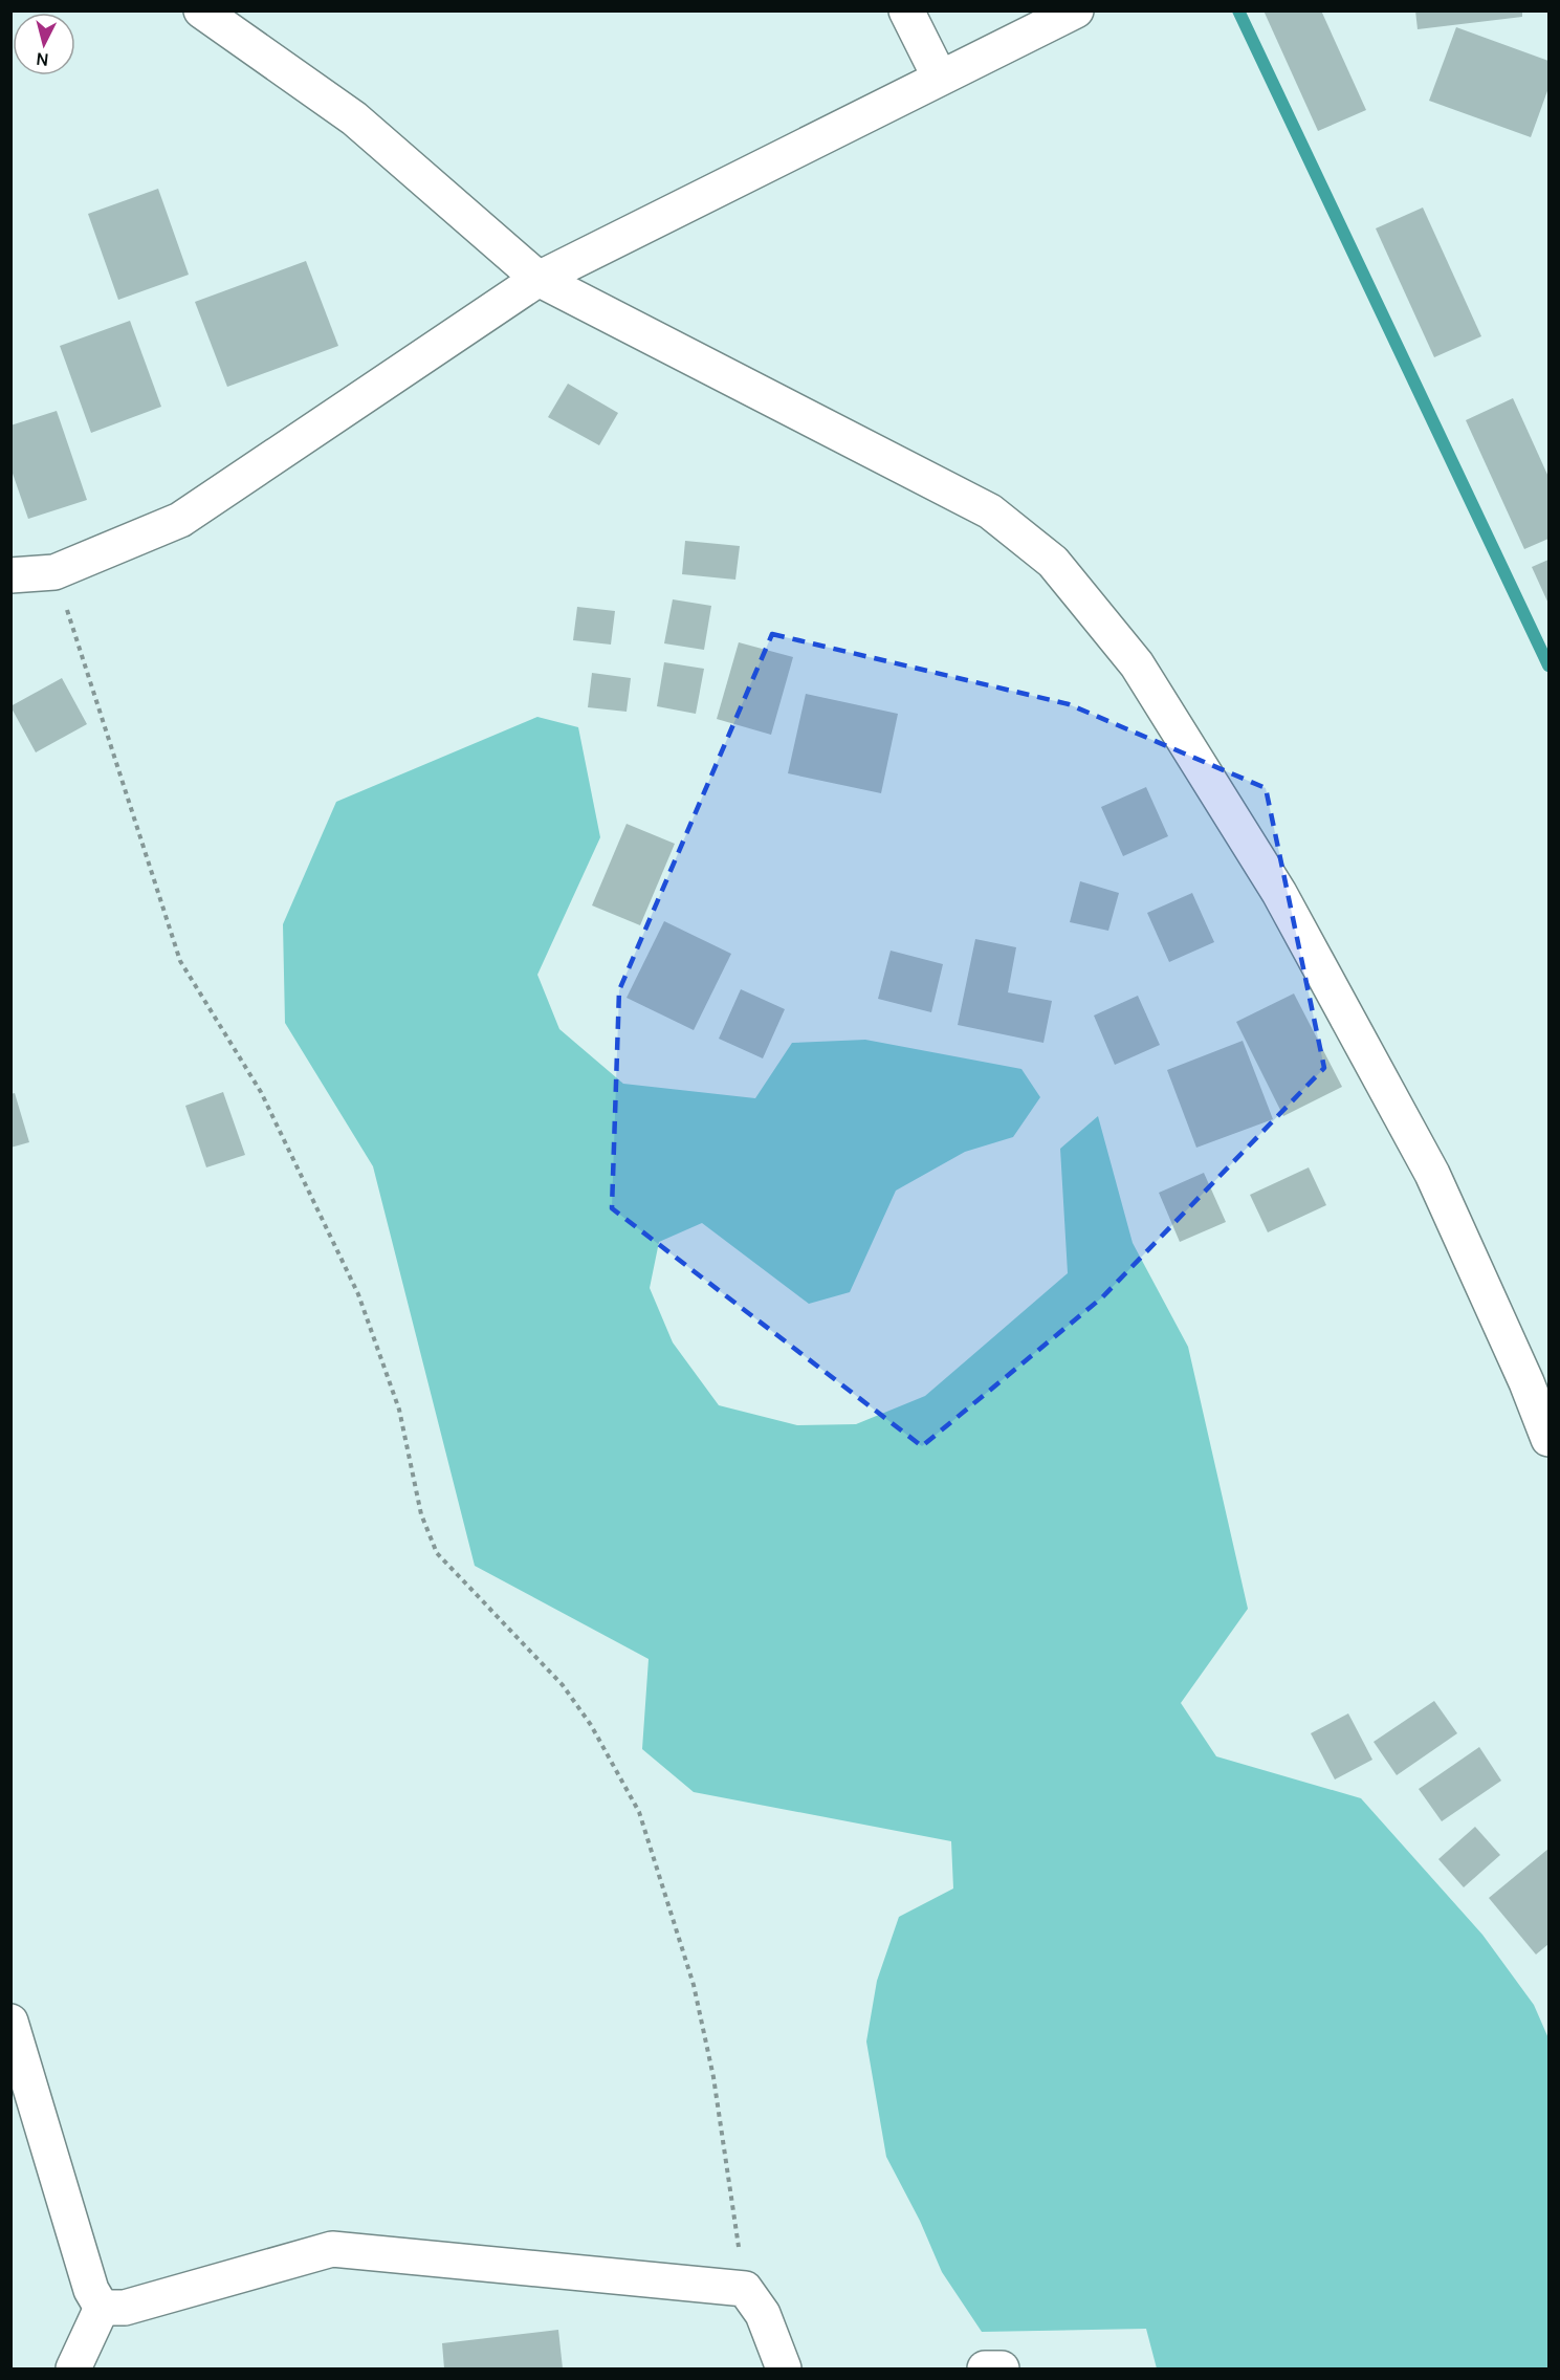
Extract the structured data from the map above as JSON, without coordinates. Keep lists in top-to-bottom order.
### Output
{
  "north": "bottom"
}
